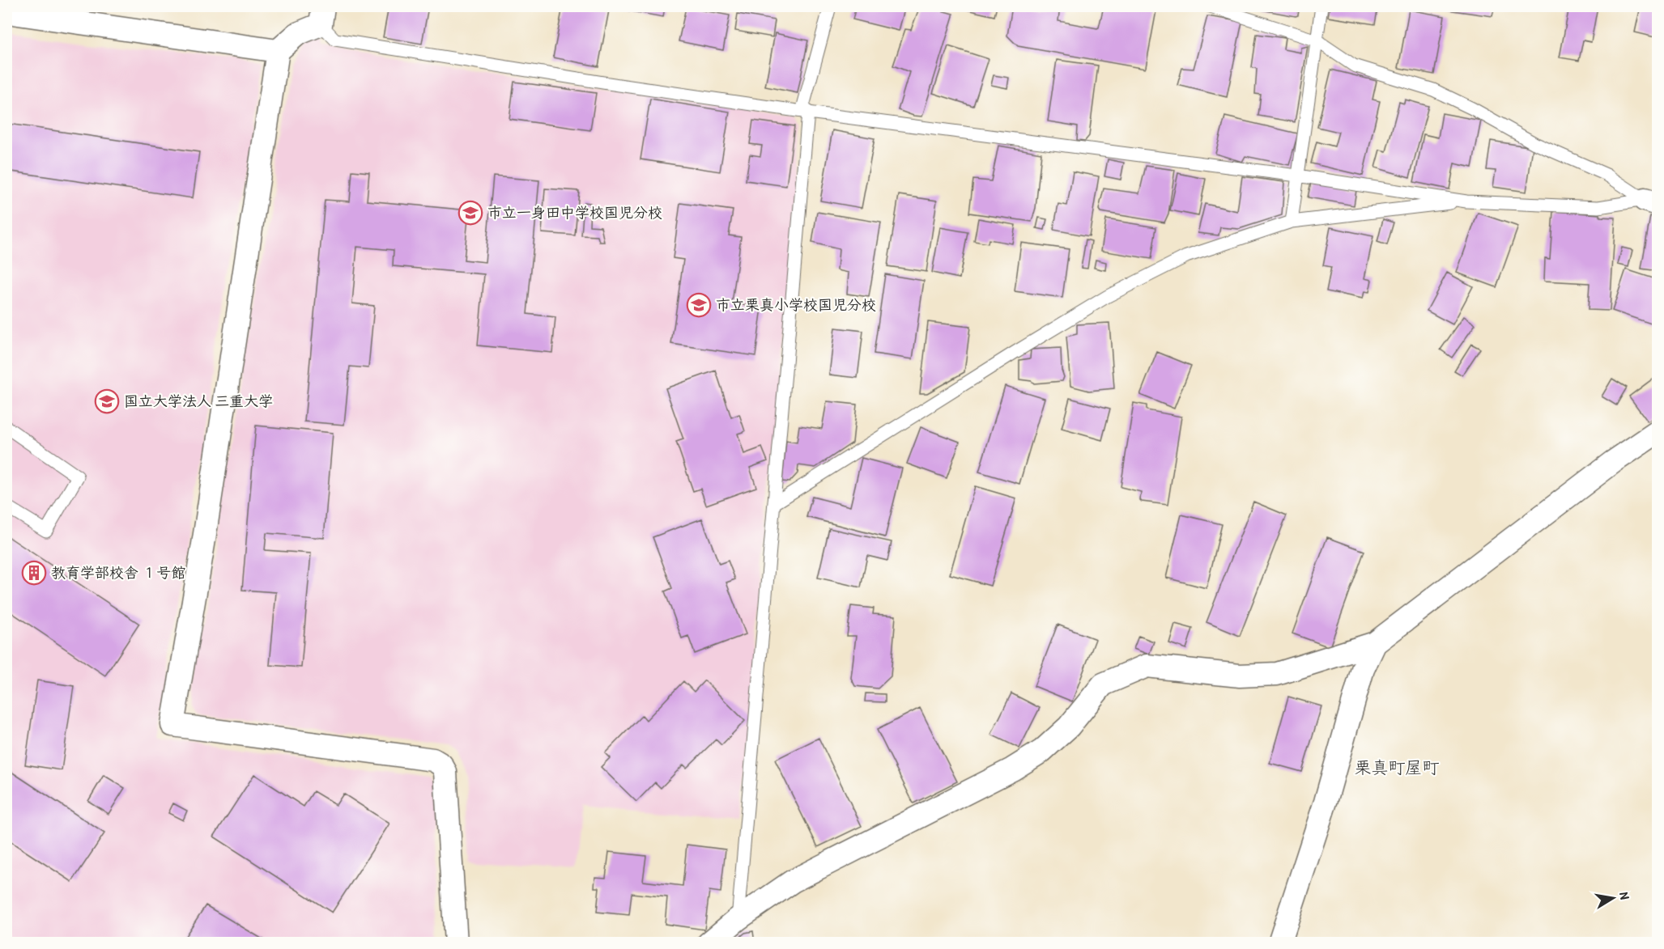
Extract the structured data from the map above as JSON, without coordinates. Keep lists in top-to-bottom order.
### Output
{
  "districts": ["栗真町屋町"],
  "places": {
    "school or university": ["市立一身田中学校国児分校", "市立栗真小学校国児分校", "国立大学法人 三重大学"],
    "building": ["教育学部校舎 １号館"]
  },
  "north": "right"
}
